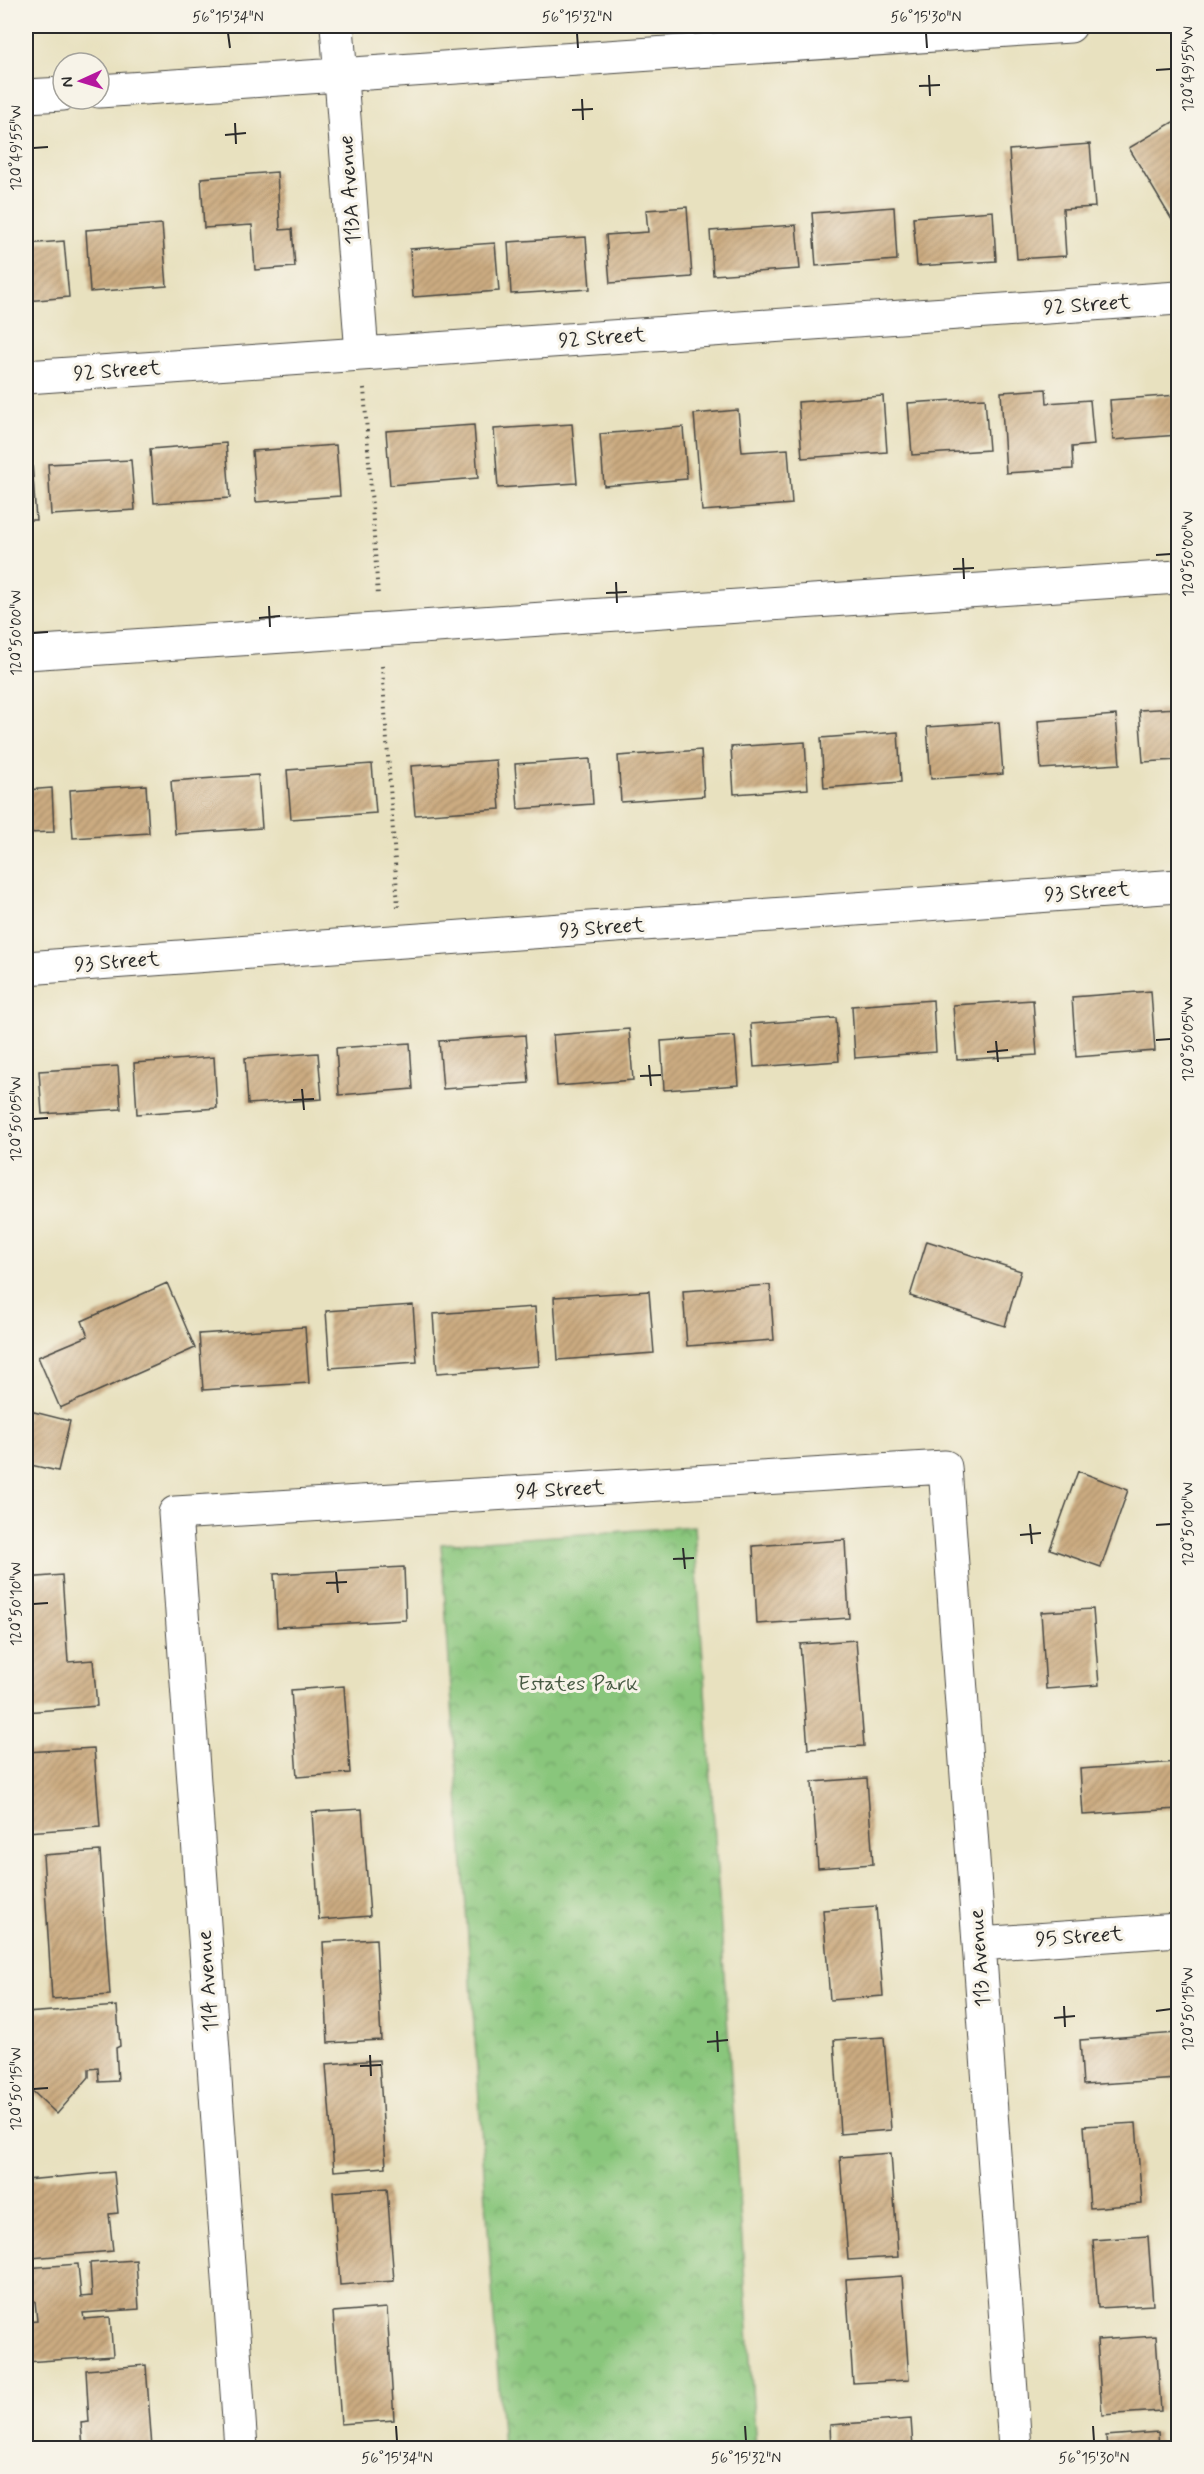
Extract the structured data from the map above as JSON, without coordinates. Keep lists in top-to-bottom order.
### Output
{
  "streets": {
    "street": [
      "113A Avenue",
      "92 Street",
      "93 Street",
      "94 Street",
      "95 Street",
      "113 Avenue",
      "114 Avenue"
    ]
  },
  "crossings": [
    ["113A Avenue", "92 Street"],
    ["94 Street", "113 Avenue"],
    ["94 Street", "114 Avenue"],
    ["95 Street", "113 Avenue"]
  ],
  "parks": ["Estates Park"],
  "north": "left",
  "coordinates": [
    "56°15'34\"N",
    "56°15'32\"N",
    "56°15'30\"N",
    "120°49'55\"W",
    "120°50'00\"W",
    "120°50'05\"W",
    "120°50'10\"W",
    "120°50'15\"W"
  ]
}
